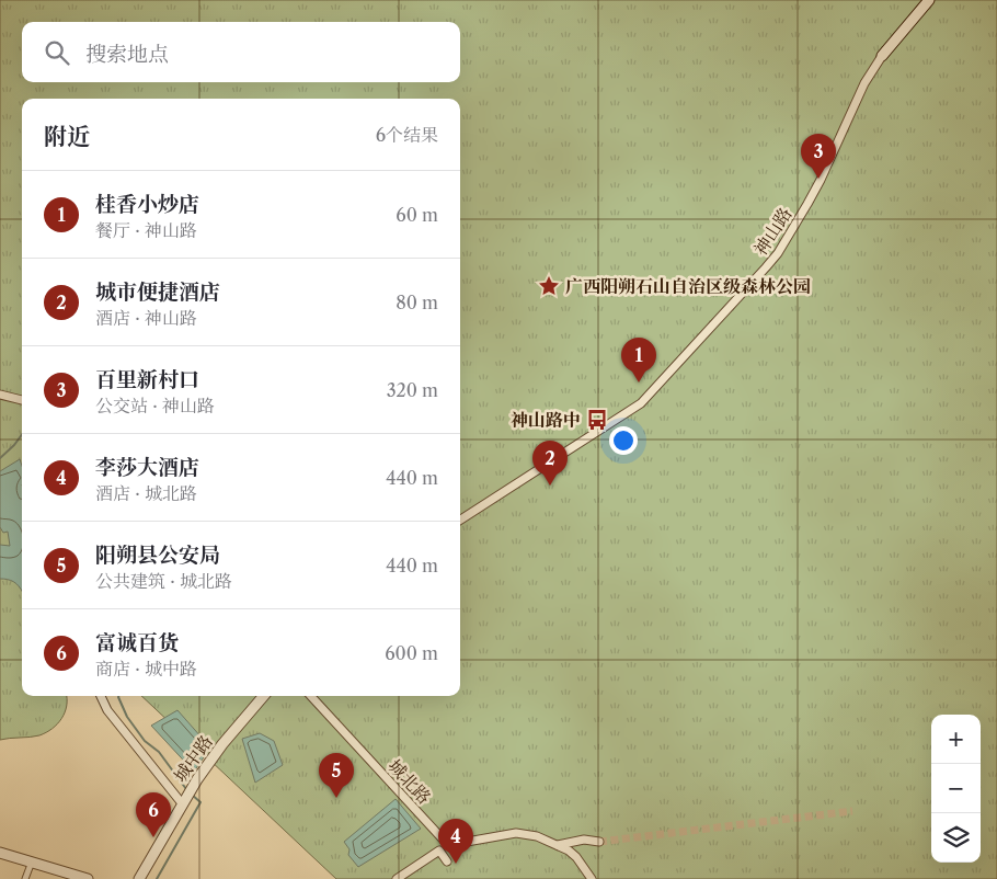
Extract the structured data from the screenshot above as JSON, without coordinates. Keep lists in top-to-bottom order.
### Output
{
  "streets": {
    "street": ["神山路", "城中路", "城北路"]
  },
  "places": {
    "place": ["广西阳朔石山自治区级森林公园"],
    "bus stop": ["神山路中"]
  },
  "page": {
    "search": "搜索地点",
    "heading": ["附近", "6个结果"],
    "pins": [
      "3",
      "1",
      "2",
      "5",
      "6",
      "4"
    ],
    "list": [
      {
        "mark": "1",
        "name": "桂香小炒店",
        "note": "餐厅 · 神山路",
        "value": "60 m"
      },
      {
        "mark": "2",
        "name": "城市便捷酒店",
        "note": "酒店 · 神山路",
        "value": "80 m"
      },
      {
        "mark": "3",
        "name": "百里新村口",
        "note": "公交站 · 神山路",
        "value": "320 m"
      },
      {
        "mark": "4",
        "name": "李莎大酒店",
        "note": "酒店 · 城北路",
        "value": "440 m"
      },
      {
        "mark": "5",
        "name": "阳朔县公安局",
        "note": "公共建筑 · 城北路",
        "value": "440 m"
      },
      {
        "mark": "6",
        "name": "富诚百货",
        "note": "商店 · 城中路",
        "value": "600 m"
      }
    ],
    "map_buttons": ["+", "−"]
  }
}
